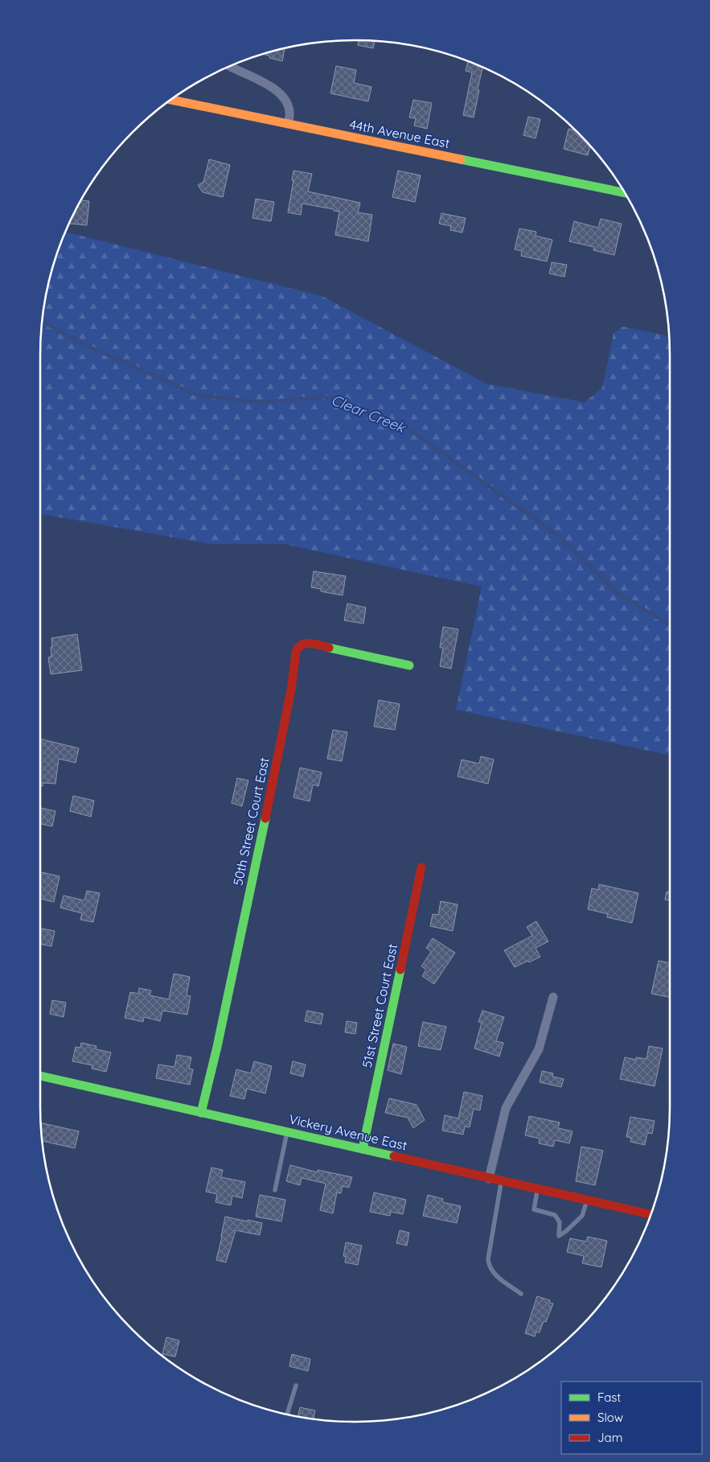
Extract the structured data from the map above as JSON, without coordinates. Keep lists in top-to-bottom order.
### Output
{
  "streets": {
    "street": [
      "44th Avenue East",
      "50th Street Court East",
      "51st Street Court East",
      "Vickery Avenue East"
    ]
  },
  "crossings": [
    ["50th Street Court East", "Vickery Avenue East"],
    ["51st Street Court East", "Vickery Avenue East"]
  ],
  "water": ["Clear Creek"],
  "legend": ["Fast", "Slow", "Jam"]
}
